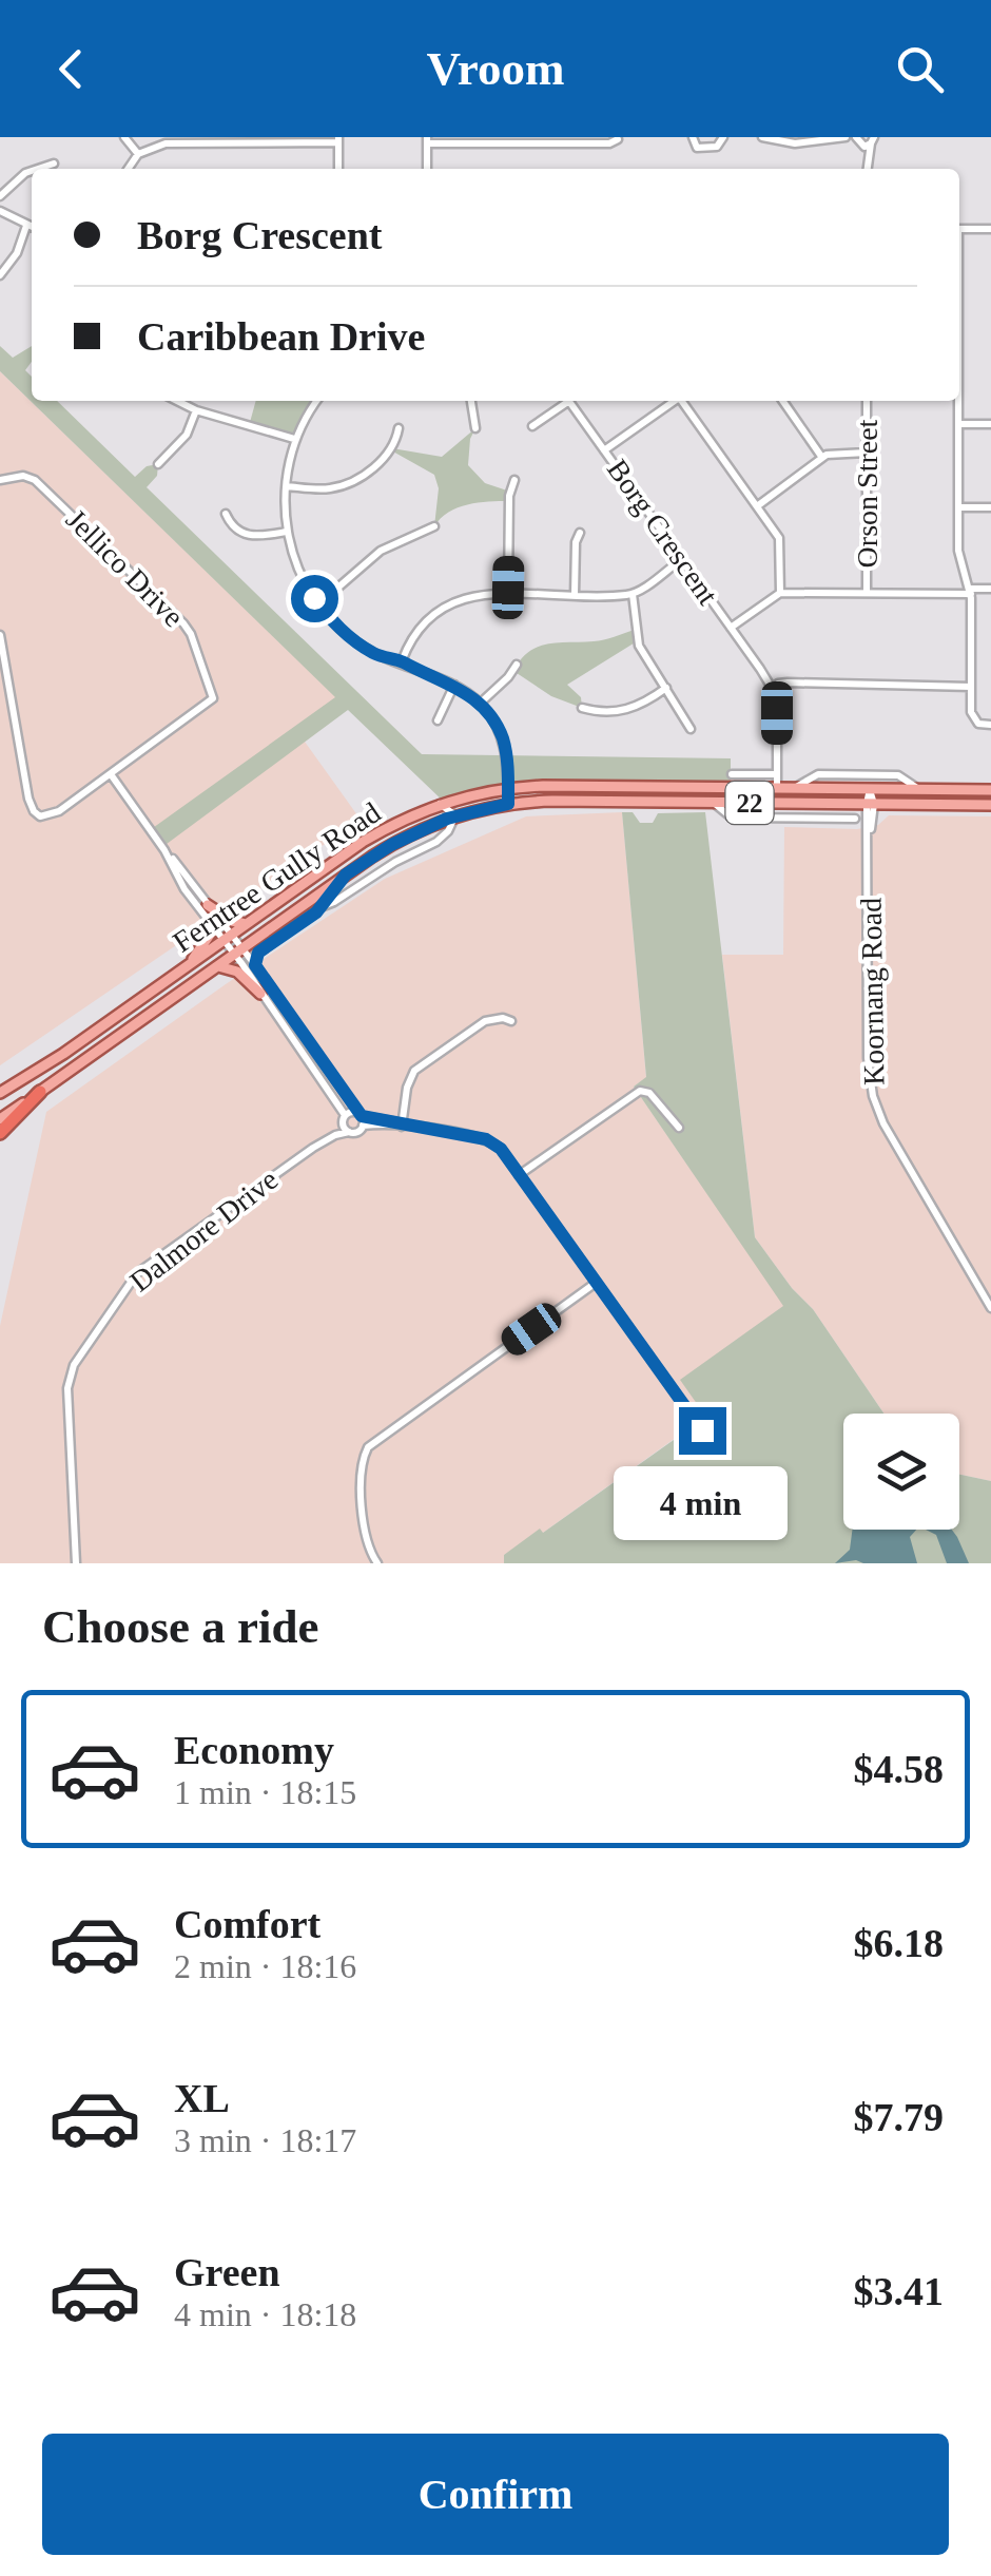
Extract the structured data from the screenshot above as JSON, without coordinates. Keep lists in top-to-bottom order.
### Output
{
  "streets": {
    "main road": ["22", "Ferntree Gully Road"],
    "street": [
      "Orson Street",
      "Borg Crescent",
      "Jellico Drive",
      "Koornang Road",
      "Dalmore Drive"
    ]
  },
  "crossings": [
    ["Borg Crescent", "Ferntree Gully Road"],
    ["Ferntree Gully Road", "Koornang Road"]
  ],
  "page": {
    "header": "Vroom",
    "banner": ["Borg Crescent", "Caribbean Drive"],
    "bubble": "4 min",
    "heading": "Choose a ride",
    "list": [
      {
        "name": "Economy",
        "note": "1 min · 18:15",
        "value": "$4.58"
      },
      {
        "name": "Comfort",
        "note": "2 min · 18:16",
        "value": "$6.18"
      },
      {
        "name": "XL",
        "note": "3 min · 18:17",
        "value": "$7.79"
      },
      {
        "name": "Green",
        "note": "4 min · 18:18",
        "value": "$3.41"
      }
    ],
    "buttons": "Confirm"
  }
}
